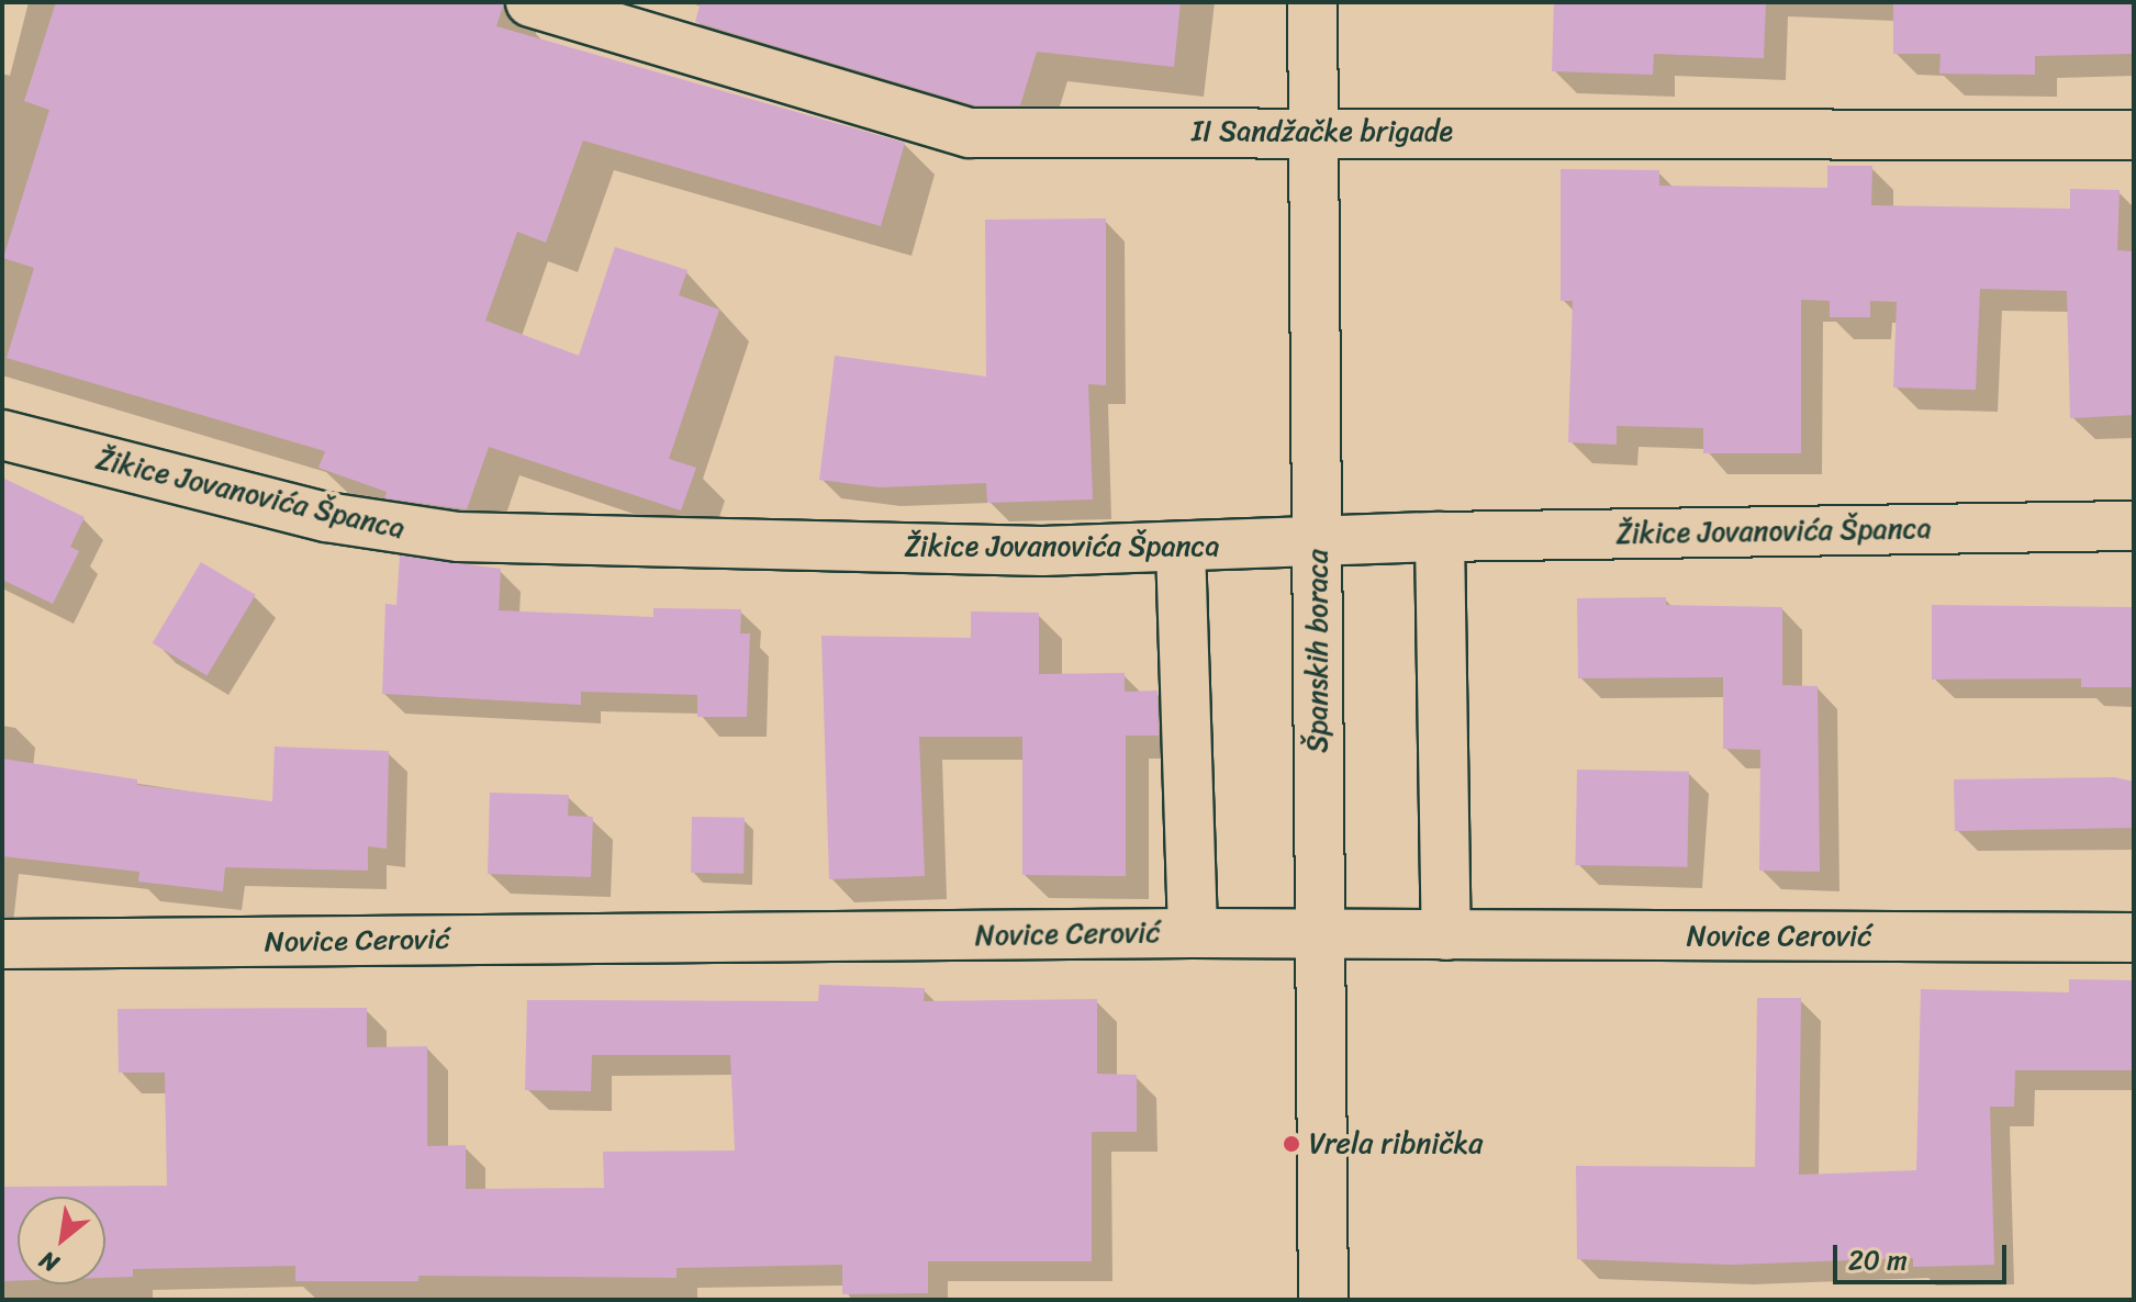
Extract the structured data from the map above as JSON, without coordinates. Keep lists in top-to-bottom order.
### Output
{
  "streets": {
    "street": [
      "II Sandžačke brigade",
      "Žikice Jovanovića Španca",
      "Španskih boraca",
      "Novice Cerović"
    ]
  },
  "crossings": [
    ["II Sandžačke brigade", "Španskih boraca"],
    ["Žikice Jovanovića Španca", "Španskih boraca"],
    ["Španskih boraca", "Novice Cerović"]
  ],
  "places": ["Vrela ribnička"],
  "scale_bar": "20 m",
  "north": "bottom left"
}
